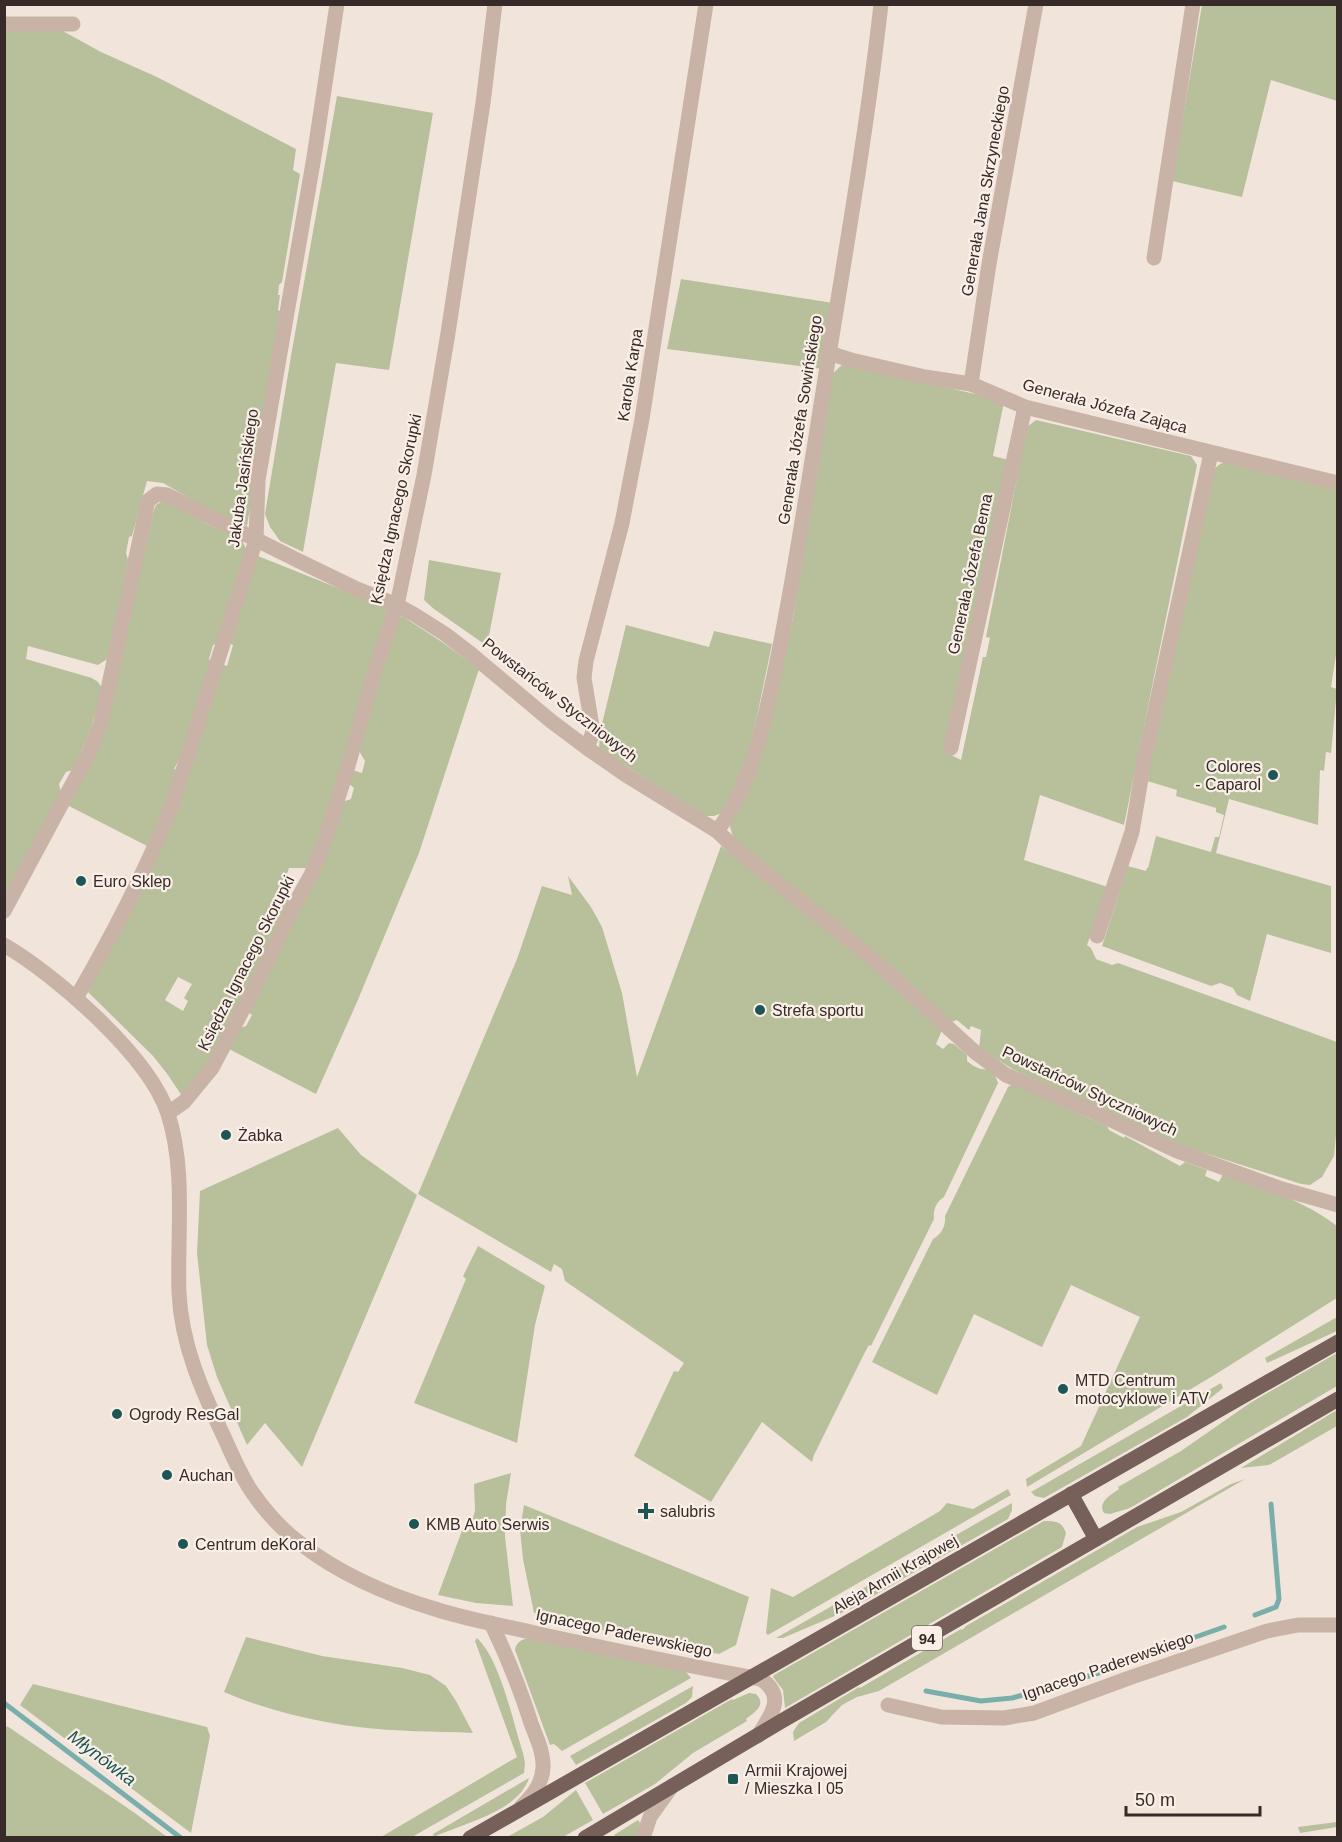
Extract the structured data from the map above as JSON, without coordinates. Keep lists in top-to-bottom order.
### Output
{
  "streets": {
    "main road": ["Aleja Armii Krajowej", "94"],
    "street": [
      "Generała Jana Skrzyneckiego",
      "Karola Karpa",
      "Generała Józefa Zająca",
      "Generała Józefa Sowińskiego",
      "Jakuba Jasińskiego",
      "Księdza Ignacego Skorupki",
      "Generała Józefa Bema",
      "Powstańców Styczniowych",
      "Ignacego Paderewskiego"
    ]
  },
  "crossings": [
    ["Generała Jana Skrzyneckiego", "Generała Józefa Zająca"],
    ["Karola Karpa", "Powstańców Styczniowych"],
    ["Generała Józefa Zająca", "Generała Józefa Sowińskiego"],
    ["Generała Józefa Zająca", "Generała Józefa Bema"],
    ["Generała Józefa Sowińskiego", "Powstańców Styczniowych"],
    ["Jakuba Jasińskiego", "Powstańców Styczniowych"],
    ["Jakuba Jasińskiego", "Ignacego Paderewskiego"],
    ["Księdza Ignacego Skorupki", "Powstańców Styczniowych"],
    ["Księdza Ignacego Skorupki", "Ignacego Paderewskiego"],
    ["Aleja Armii Krajowej", "Ignacego Paderewskiego"]
  ],
  "water": ["Młynówka"],
  "places": {
    "other": [
      "Colores - Caparol",
      "Euro Sklep",
      "Strefa sportu",
      "Żabka",
      "MTD Centrum motocyklowe i ATV",
      "Ogrody ResGal",
      "Auchan",
      "KMB Auto Serwis",
      "Centrum deKoral"
    ],
    "health": ["salubris"],
    "transit": ["Armii Krajowej / Mieszka I 05"]
  },
  "scale_bar": "50 m"
}
